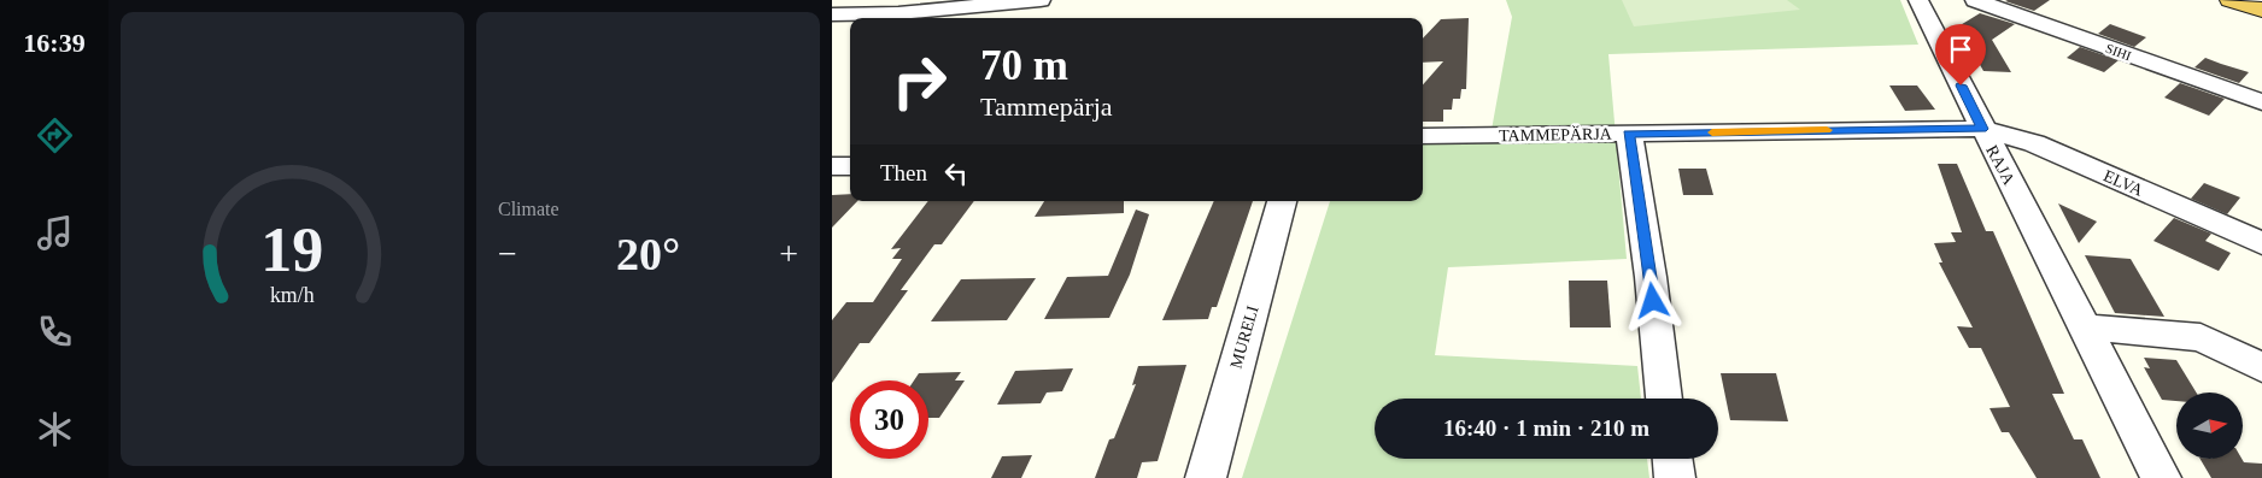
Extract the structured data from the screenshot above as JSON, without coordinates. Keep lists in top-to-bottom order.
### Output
{
  "streets": {
    "street": [
      "SIHI",
      "TAMMEPÄRJA",
      "RAJA",
      "ELVA",
      "MURELI"
    ]
  },
  "crossings": [
    ["TAMMEPÄRJA", "RAJA"],
    ["TAMMEPÄRJA", "ELVA"],
    ["RAJA", "ELVA"]
  ],
  "north": "right",
  "page": {
    "tabs": "16:39",
    "tile": "Climate",
    "turn": ["70 m", "Tammepärja"],
    "then": "Then",
    "heat": ["−", "20°", "+"],
    "limit": "30",
    "trip": "16:40 · 1 min · 210 m",
    "gauge": ["19", "km/h"]
  }
}
